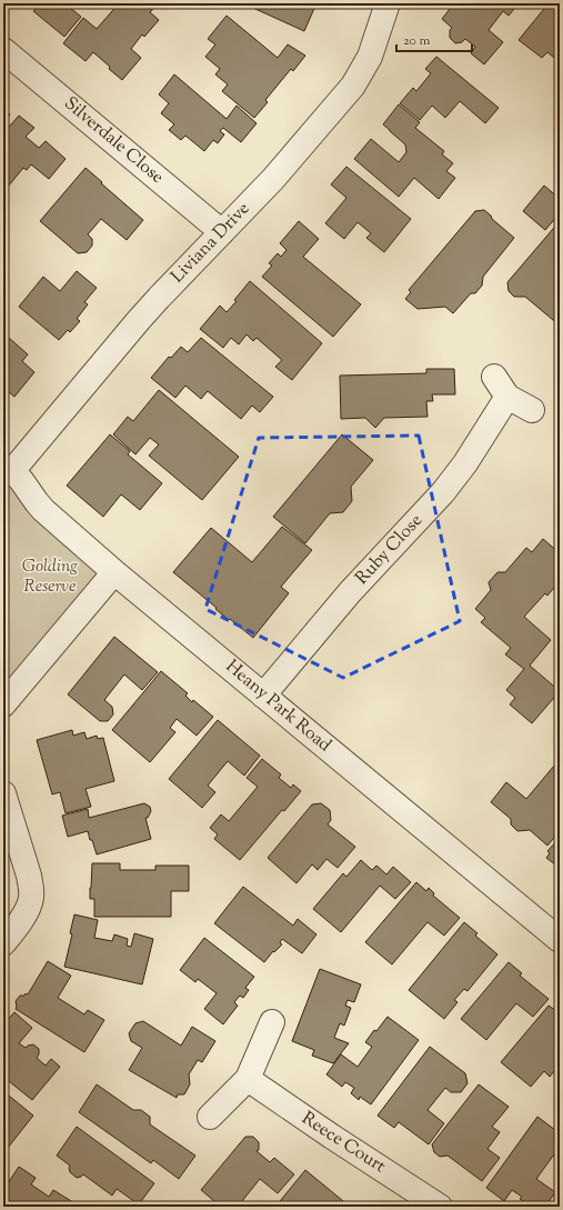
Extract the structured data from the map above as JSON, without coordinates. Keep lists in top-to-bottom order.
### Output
{
  "streets": {
    "street": [
      "Silverdale Close",
      "Liviana Drive",
      "Ruby Close",
      "Heany Park Road",
      "Reece Court"
    ]
  },
  "crossings": [
    ["Silverdale Close", "Liviana Drive"],
    ["Liviana Drive", "Heany Park Road"],
    ["Ruby Close", "Heany Park Road"]
  ],
  "parks": ["Golding Reserve"],
  "scale_bar": "20 m"
}
